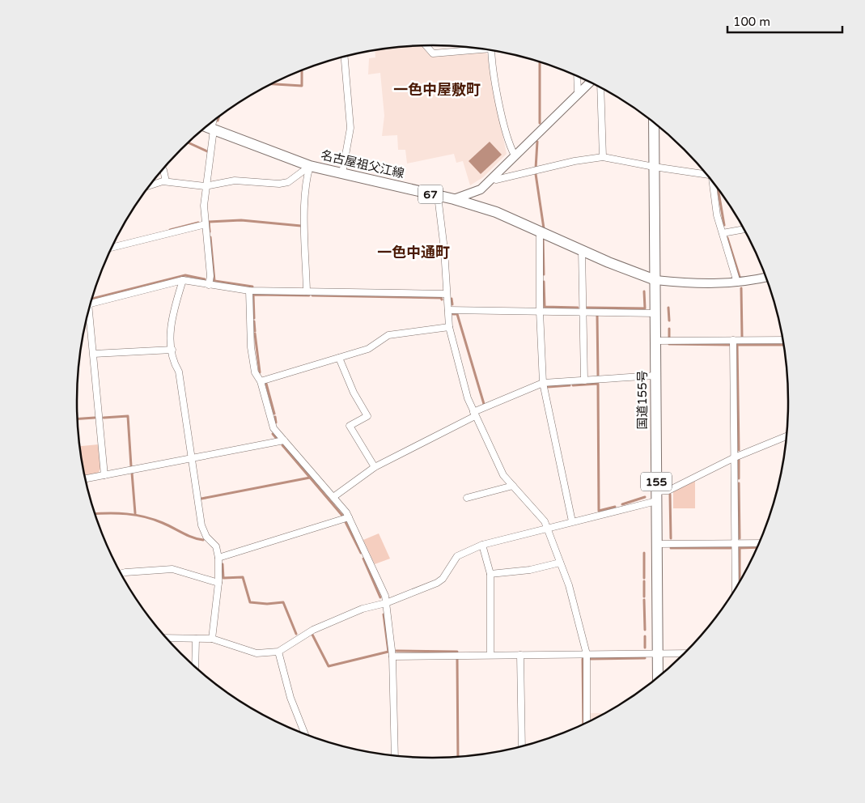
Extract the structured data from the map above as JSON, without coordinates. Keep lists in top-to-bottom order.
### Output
{
  "streets": {
    "main road": [
      "名古屋祖父江線",
      "67",
      "国道155号",
      "155"
    ]
  },
  "crossings": [
    ["名古屋祖父江線", "国道155号"]
  ],
  "districts": ["一色中屋敷町", "一色中通町"],
  "scale_bar": "100 m"
}
